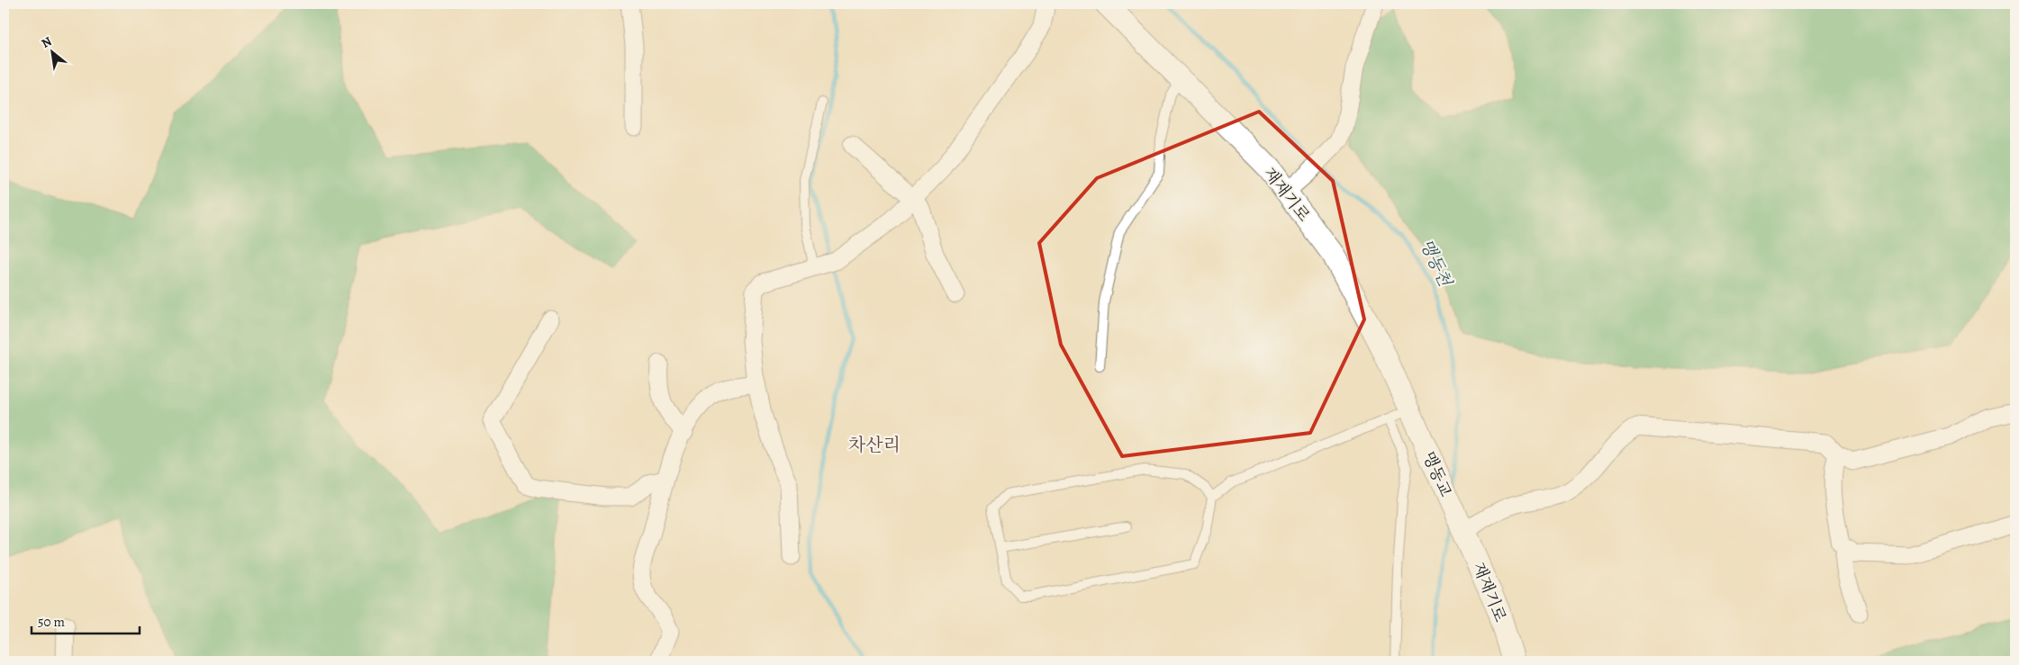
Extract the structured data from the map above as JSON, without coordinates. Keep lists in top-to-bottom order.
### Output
{
  "streets": {
    "street": ["재재기로", "맹동교"]
  },
  "crossings": [
    ["재재기로", "맹동교"]
  ],
  "districts": ["차산리"],
  "water": ["맹동천"],
  "scale_bar": "50 m",
  "north": "top left"
}
